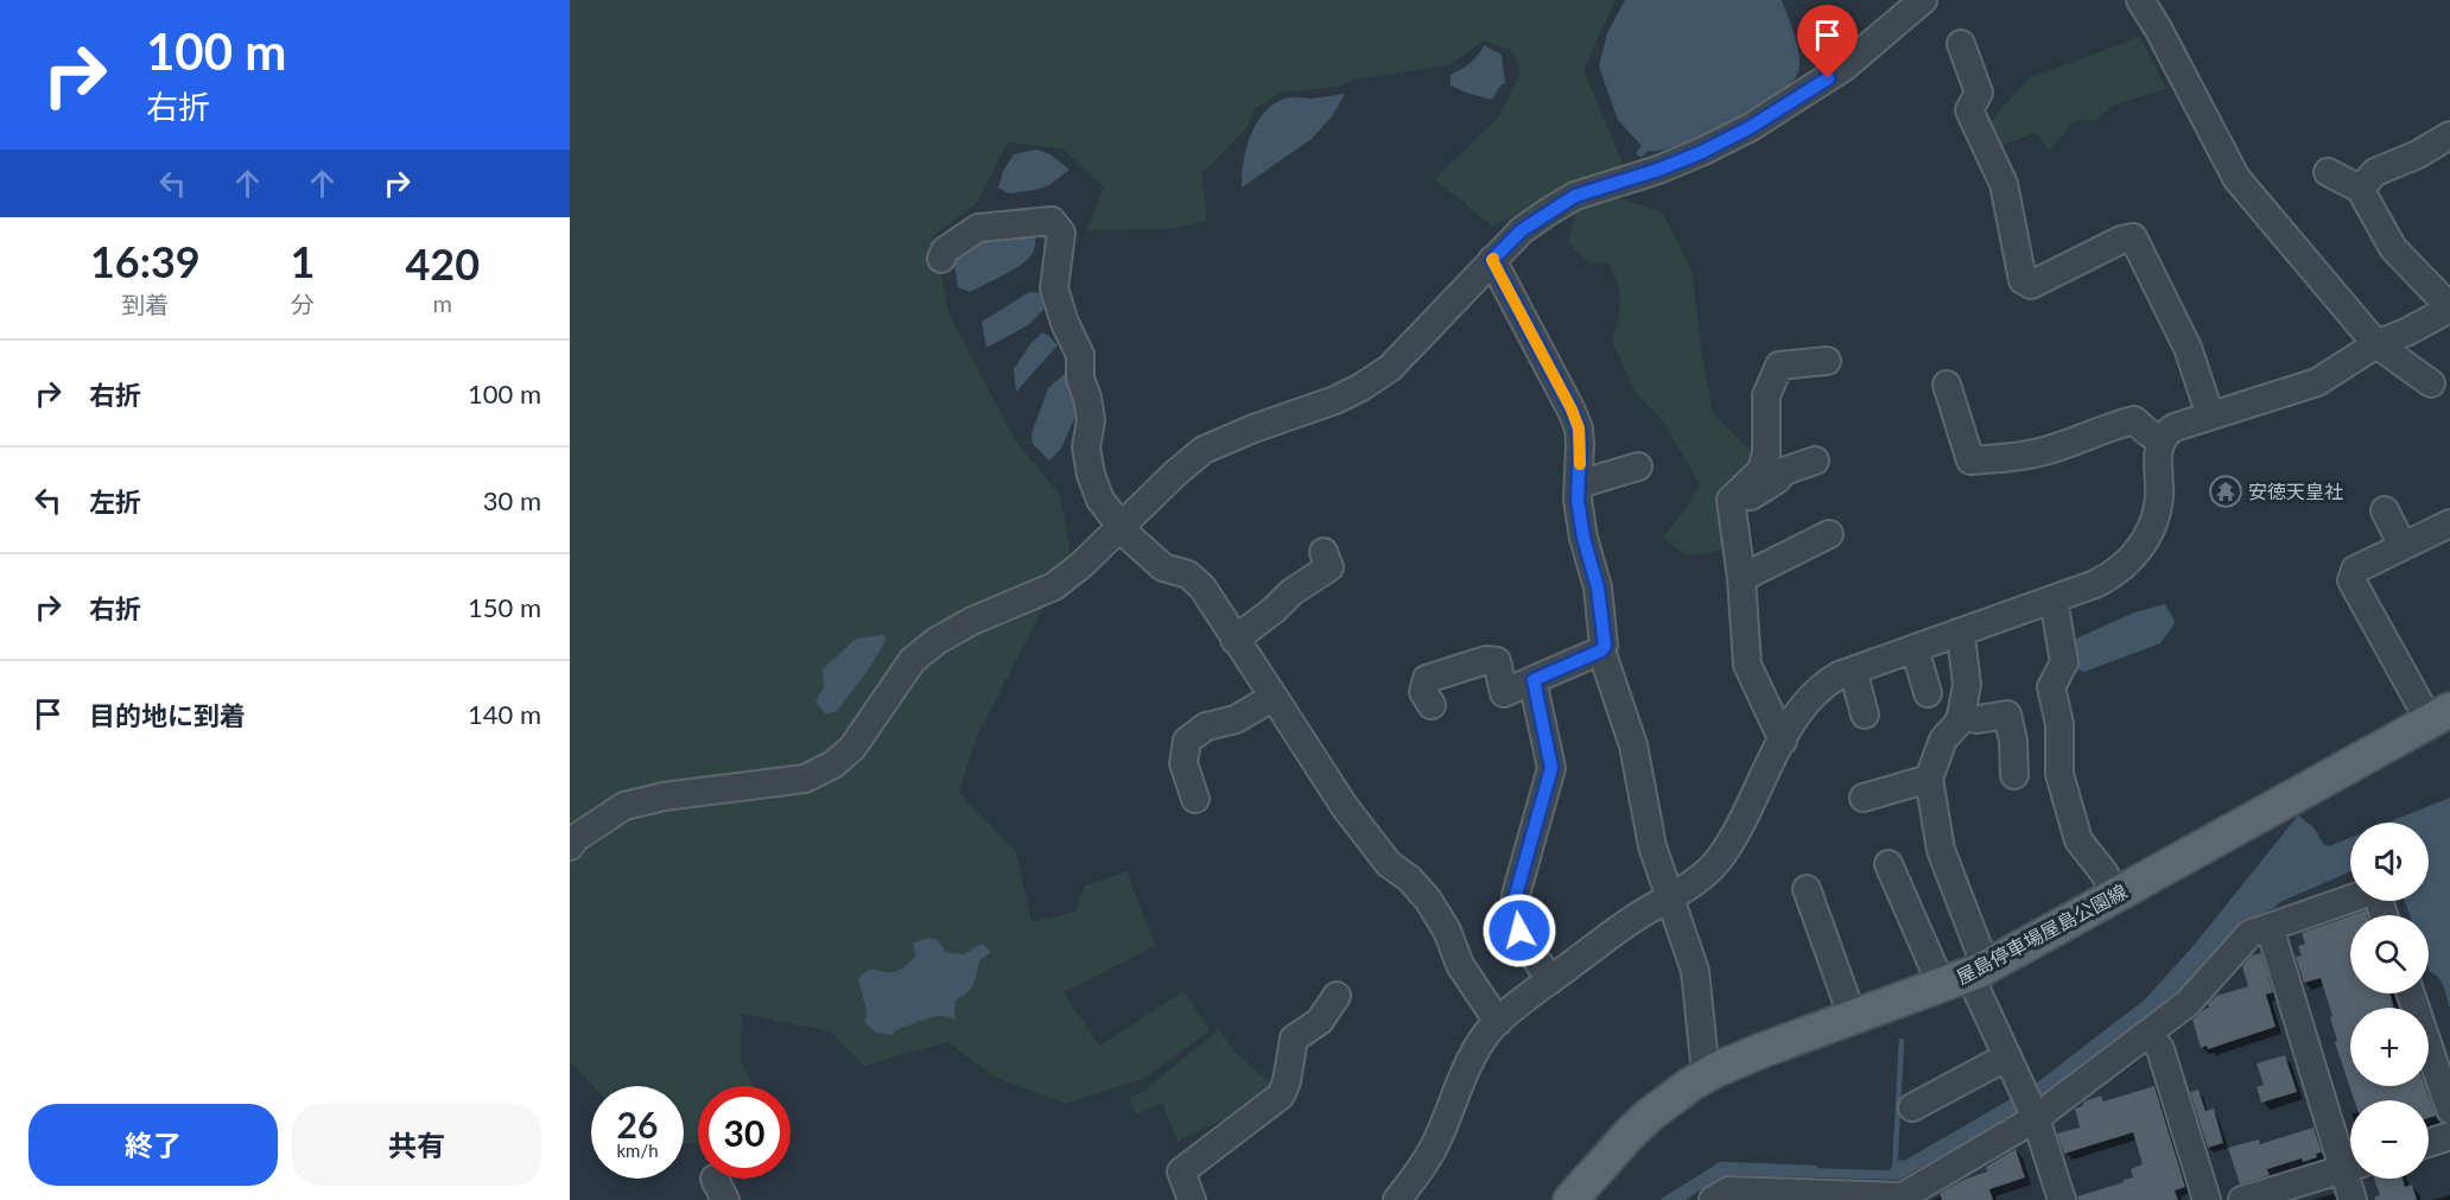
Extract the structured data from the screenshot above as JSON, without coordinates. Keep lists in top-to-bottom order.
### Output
{
  "streets": {
    "main road": ["屋島停車場屋島公園線"]
  },
  "places": {
    "temple": ["安徳天皇社"]
  },
  "page": {
    "turn": ["100 m", "右折"],
    "eta": [
      "16:39",
      "到着",
      "1",
      "分",
      "420",
      "m"
    ],
    "list": [
      {
        "name": "右折",
        "value": "100 m"
      },
      {
        "name": "左折",
        "value": "30 m"
      },
      {
        "name": "右折",
        "value": "150 m"
      },
      {
        "name": "目的地に到着",
        "value": "140 m"
      }
    ],
    "map_buttons": ["+", "−"],
    "speed": "26 km/h",
    "limit": "30",
    "buttons": ["終了", "共有"]
  }
}
